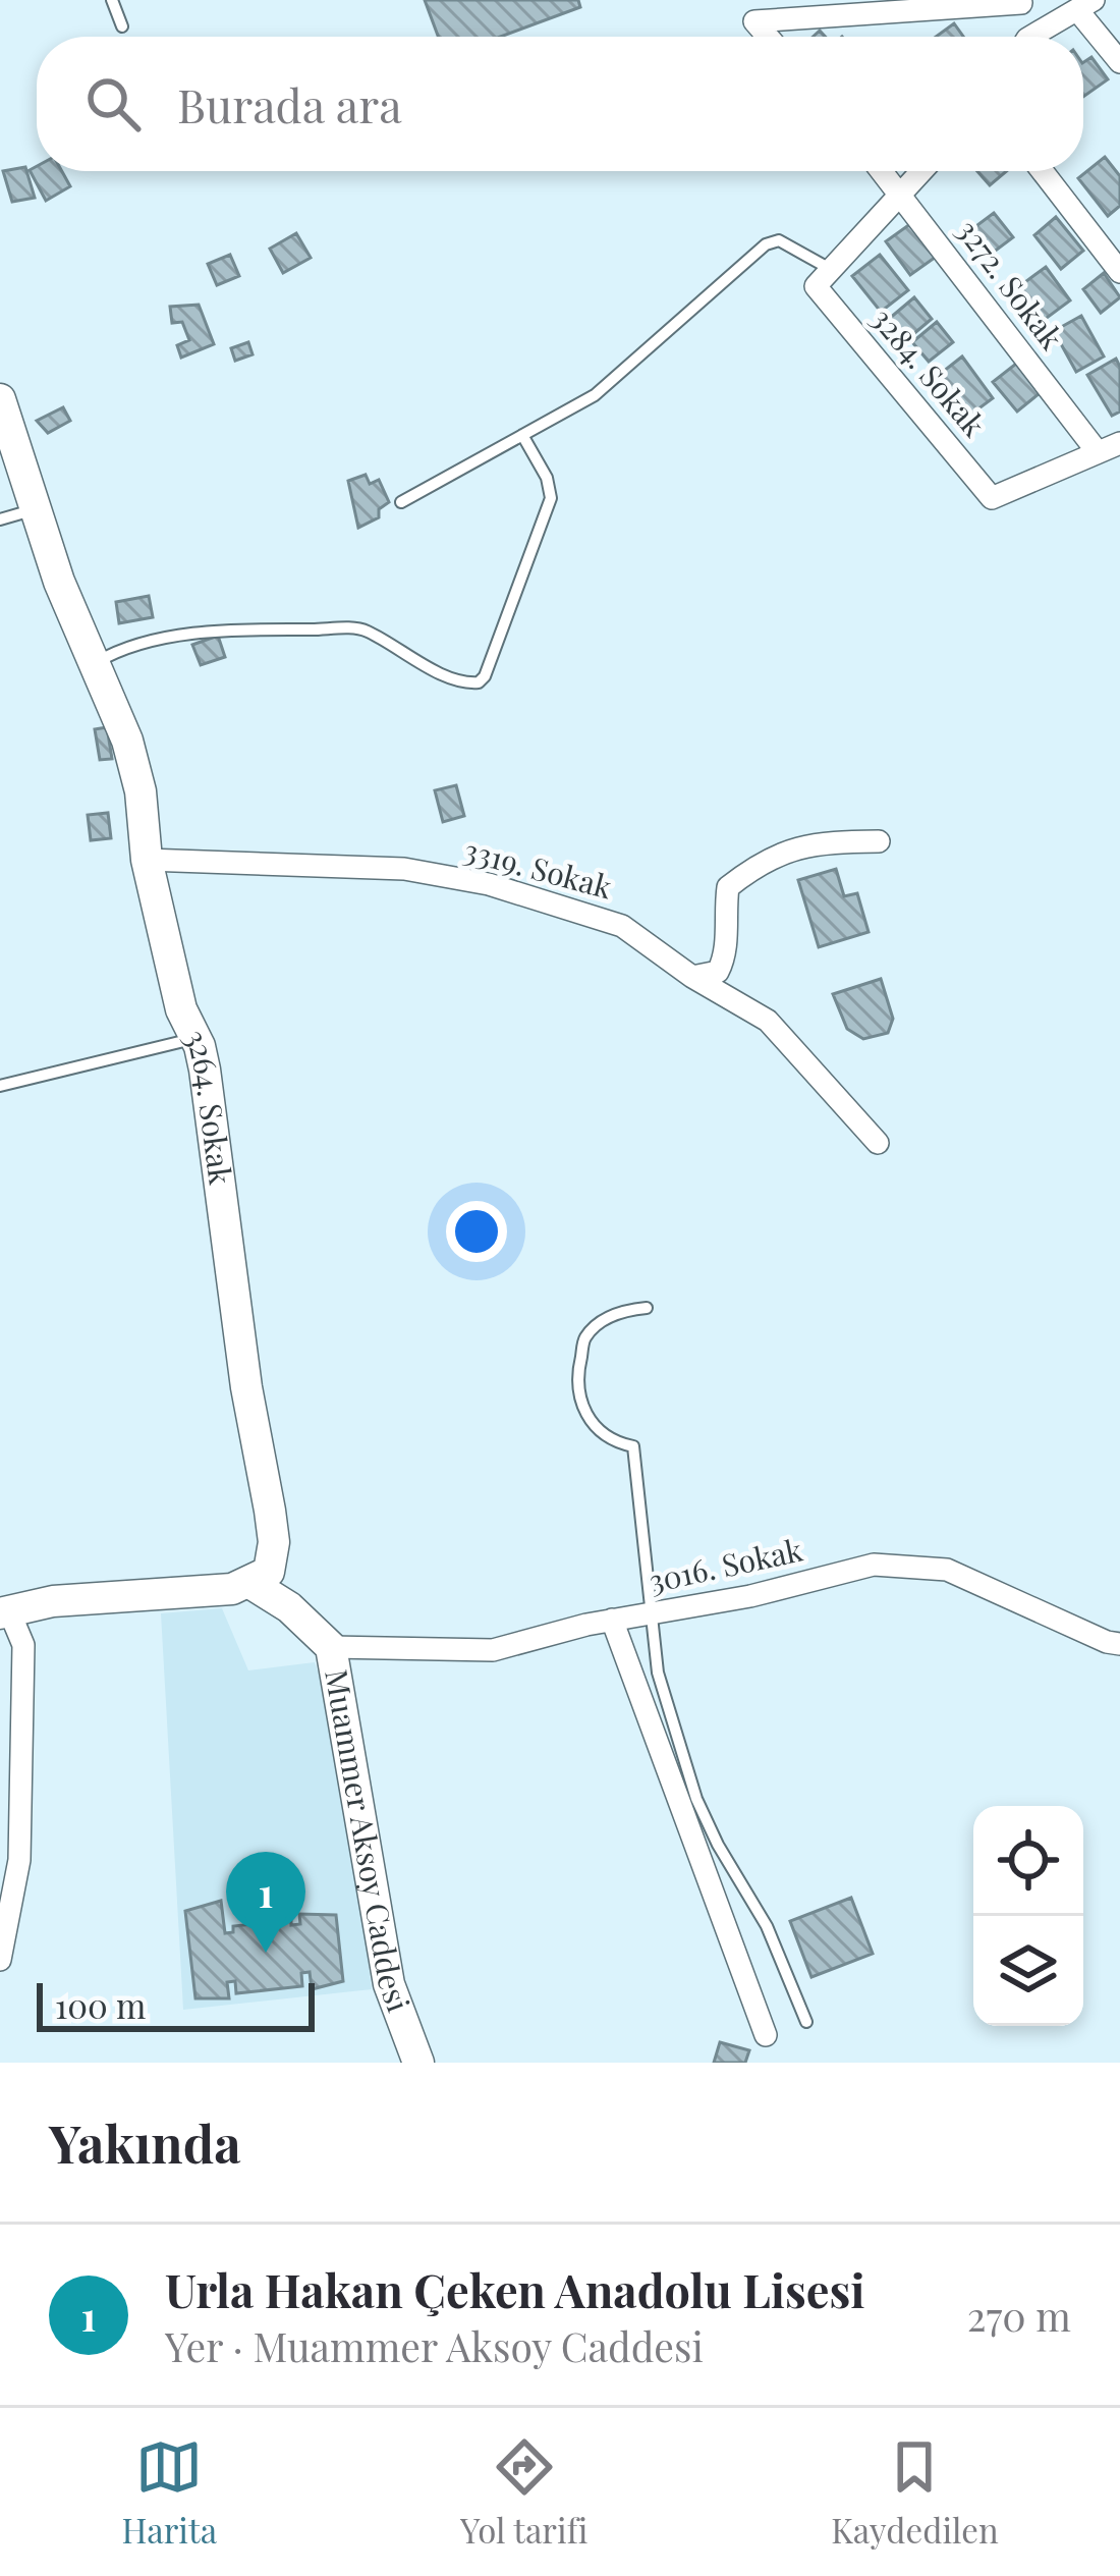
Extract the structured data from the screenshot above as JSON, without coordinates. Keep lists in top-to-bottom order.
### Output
{
  "streets": {
    "street": [
      "3272. Sokak",
      "3284. Sokak",
      "3319. Sokak",
      "3264. Sokak",
      "3016. Sokak",
      "Muammer Aksoy Caddesi"
    ]
  },
  "crossings": [
    ["3272. Sokak", "3284. Sokak"],
    ["3319. Sokak", "3264. Sokak"],
    ["3264. Sokak", "Muammer Aksoy Caddesi"],
    ["3016. Sokak", "Muammer Aksoy Caddesi"]
  ],
  "scale_bar": "100 m",
  "page": {
    "search": "Burada ara",
    "pins": "1",
    "scale": "100 m",
    "heading": "Yakında",
    "list": [
      {
        "mark": "1",
        "name": "Urla Hakan Çeken Anadolu Lisesi",
        "note": "Yer · Muammer Aksoy Caddesi",
        "value": "270 m"
      }
    ],
    "nav": ["Harita", "Yol tarifi", "Kaydedilen"]
  }
}
